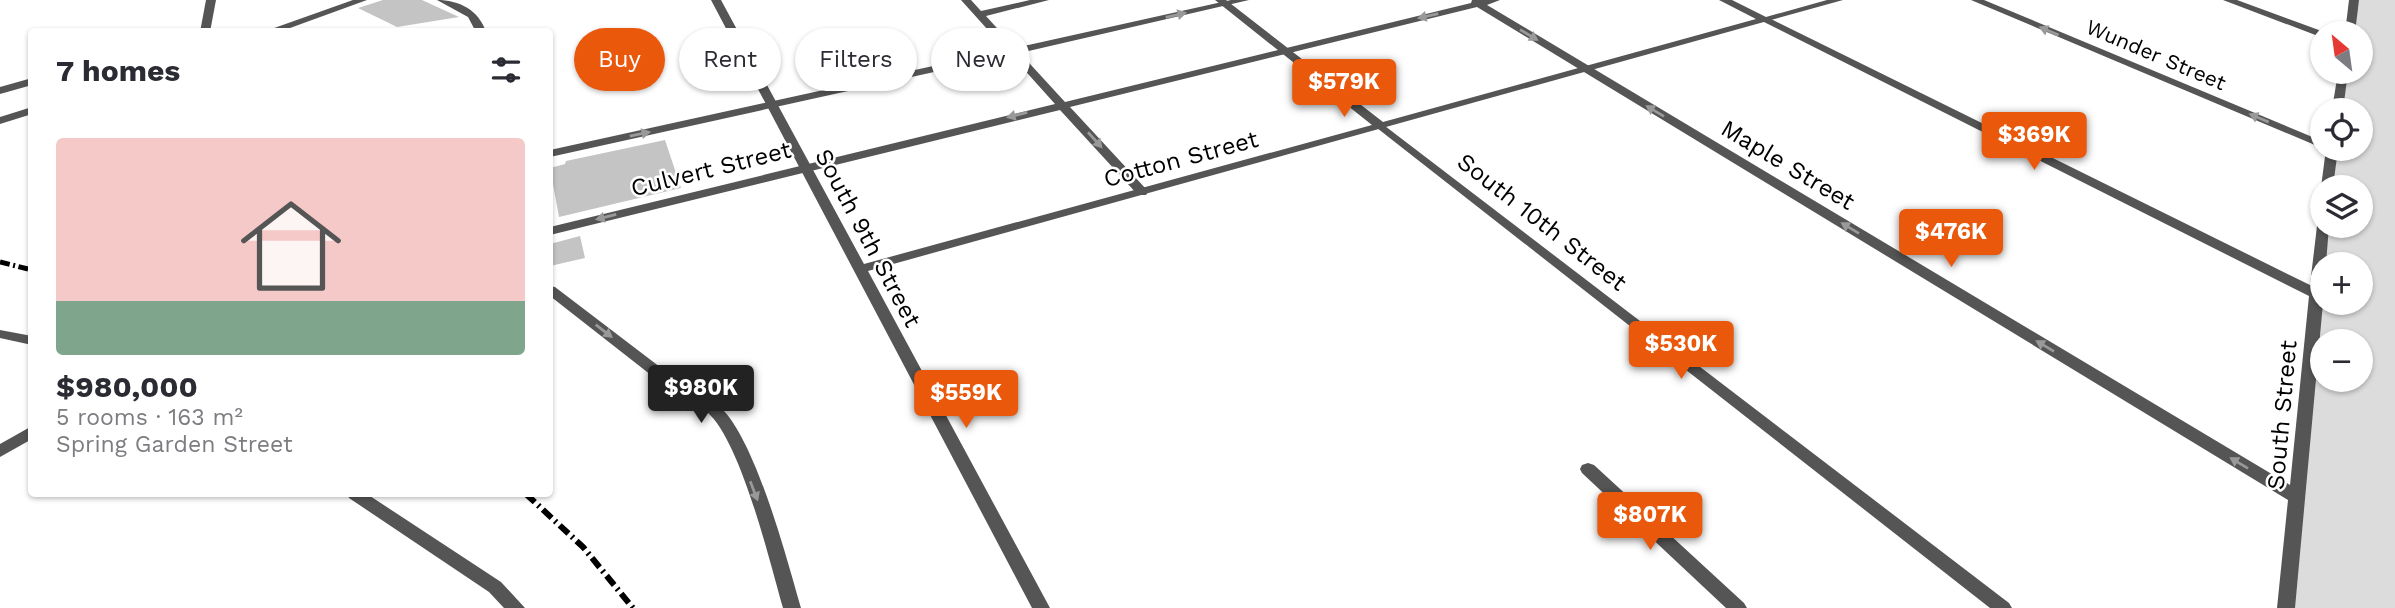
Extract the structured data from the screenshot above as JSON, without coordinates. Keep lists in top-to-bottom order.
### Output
{
  "streets": {
    "street": [
      "Wunder Street",
      "Cotton Street",
      "Maple Street",
      "Culvert Street",
      "South 10th Street",
      "South 9th Street",
      "South Street"
    ]
  },
  "crossings": [
    ["Cotton Street", "Maple Street"],
    ["Cotton Street", "South 10th Street"],
    ["Cotton Street", "South 9th Street"],
    ["Maple Street", "Culvert Street"],
    ["Maple Street", "South Street"],
    ["Culvert Street", "South 10th Street"],
    ["Culvert Street", "South 9th Street"]
  ],
  "north": "top left",
  "page": {
    "map_buttons": ["+", "−"],
    "chip": [
      "Buy",
      "Rent",
      "Filters",
      "New"
    ],
    "heading": "7 homes",
    "price": [
      "$579K",
      "$369K",
      "$476K",
      "$530K",
      "$980K",
      "$559K",
      "$807K"
    ],
    "list": [
      {
        "name": "$980,000",
        "note": "5 rooms · 163 m² · Spring Garden Street"
      }
    ]
  }
}
